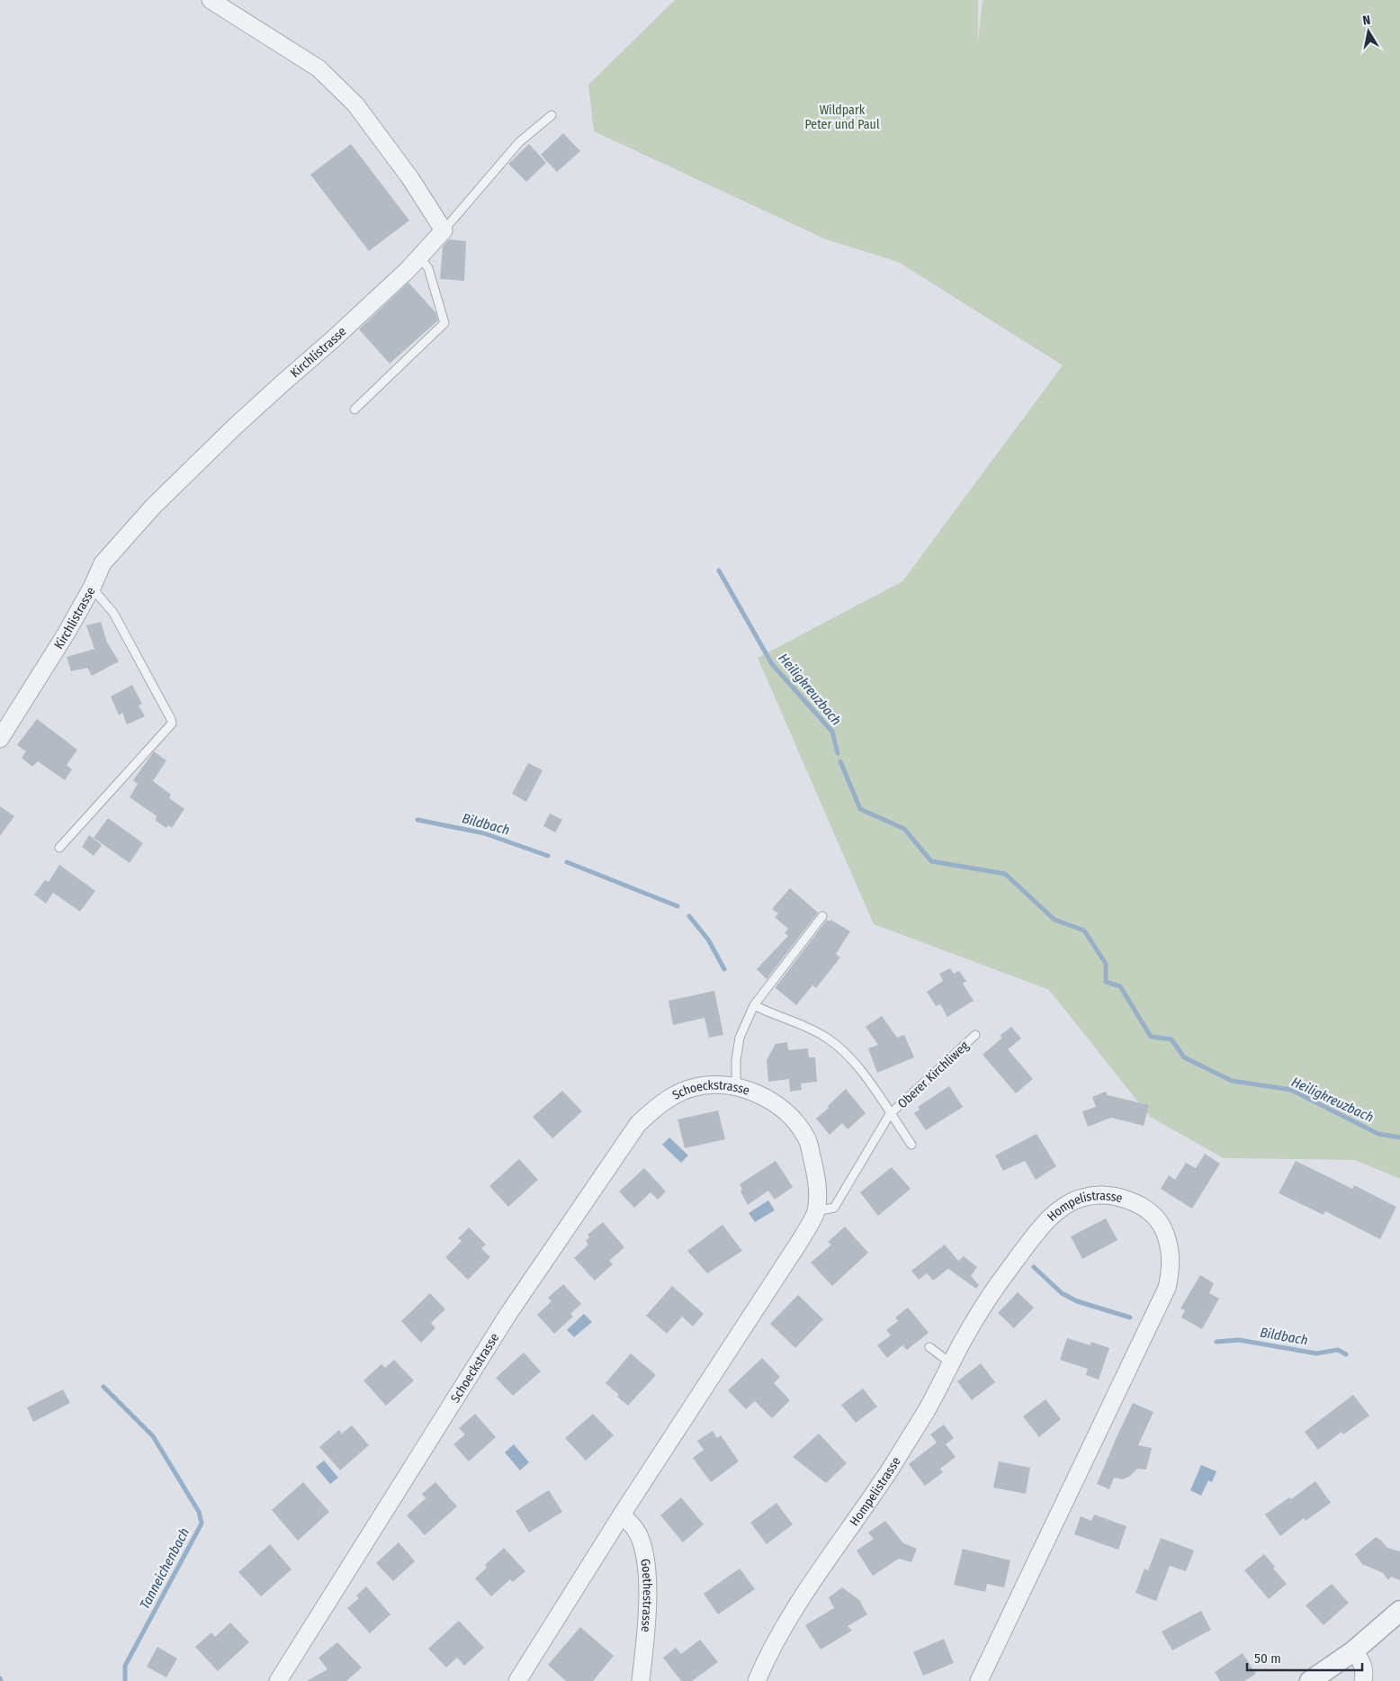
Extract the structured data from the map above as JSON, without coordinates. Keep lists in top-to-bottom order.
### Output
{
  "streets": {
    "street": [
      "Kirchlistrasse",
      "Schoeckstrasse",
      "Hompelistrasse",
      "Goethestrasse"
    ],
    "lane": ["Oberer Kirchliweg"]
  },
  "crossings": [
    ["Oberer Kirchliweg", "Schoeckstrasse"],
    ["Schoeckstrasse", "Goethestrasse"]
  ],
  "water": ["Heiligkreuzbach", "Bildbach", "Tanneichenbach"],
  "parks": ["Wildpark Peter und Paul"],
  "scale_bar": "50 m",
  "north": "top"
}
